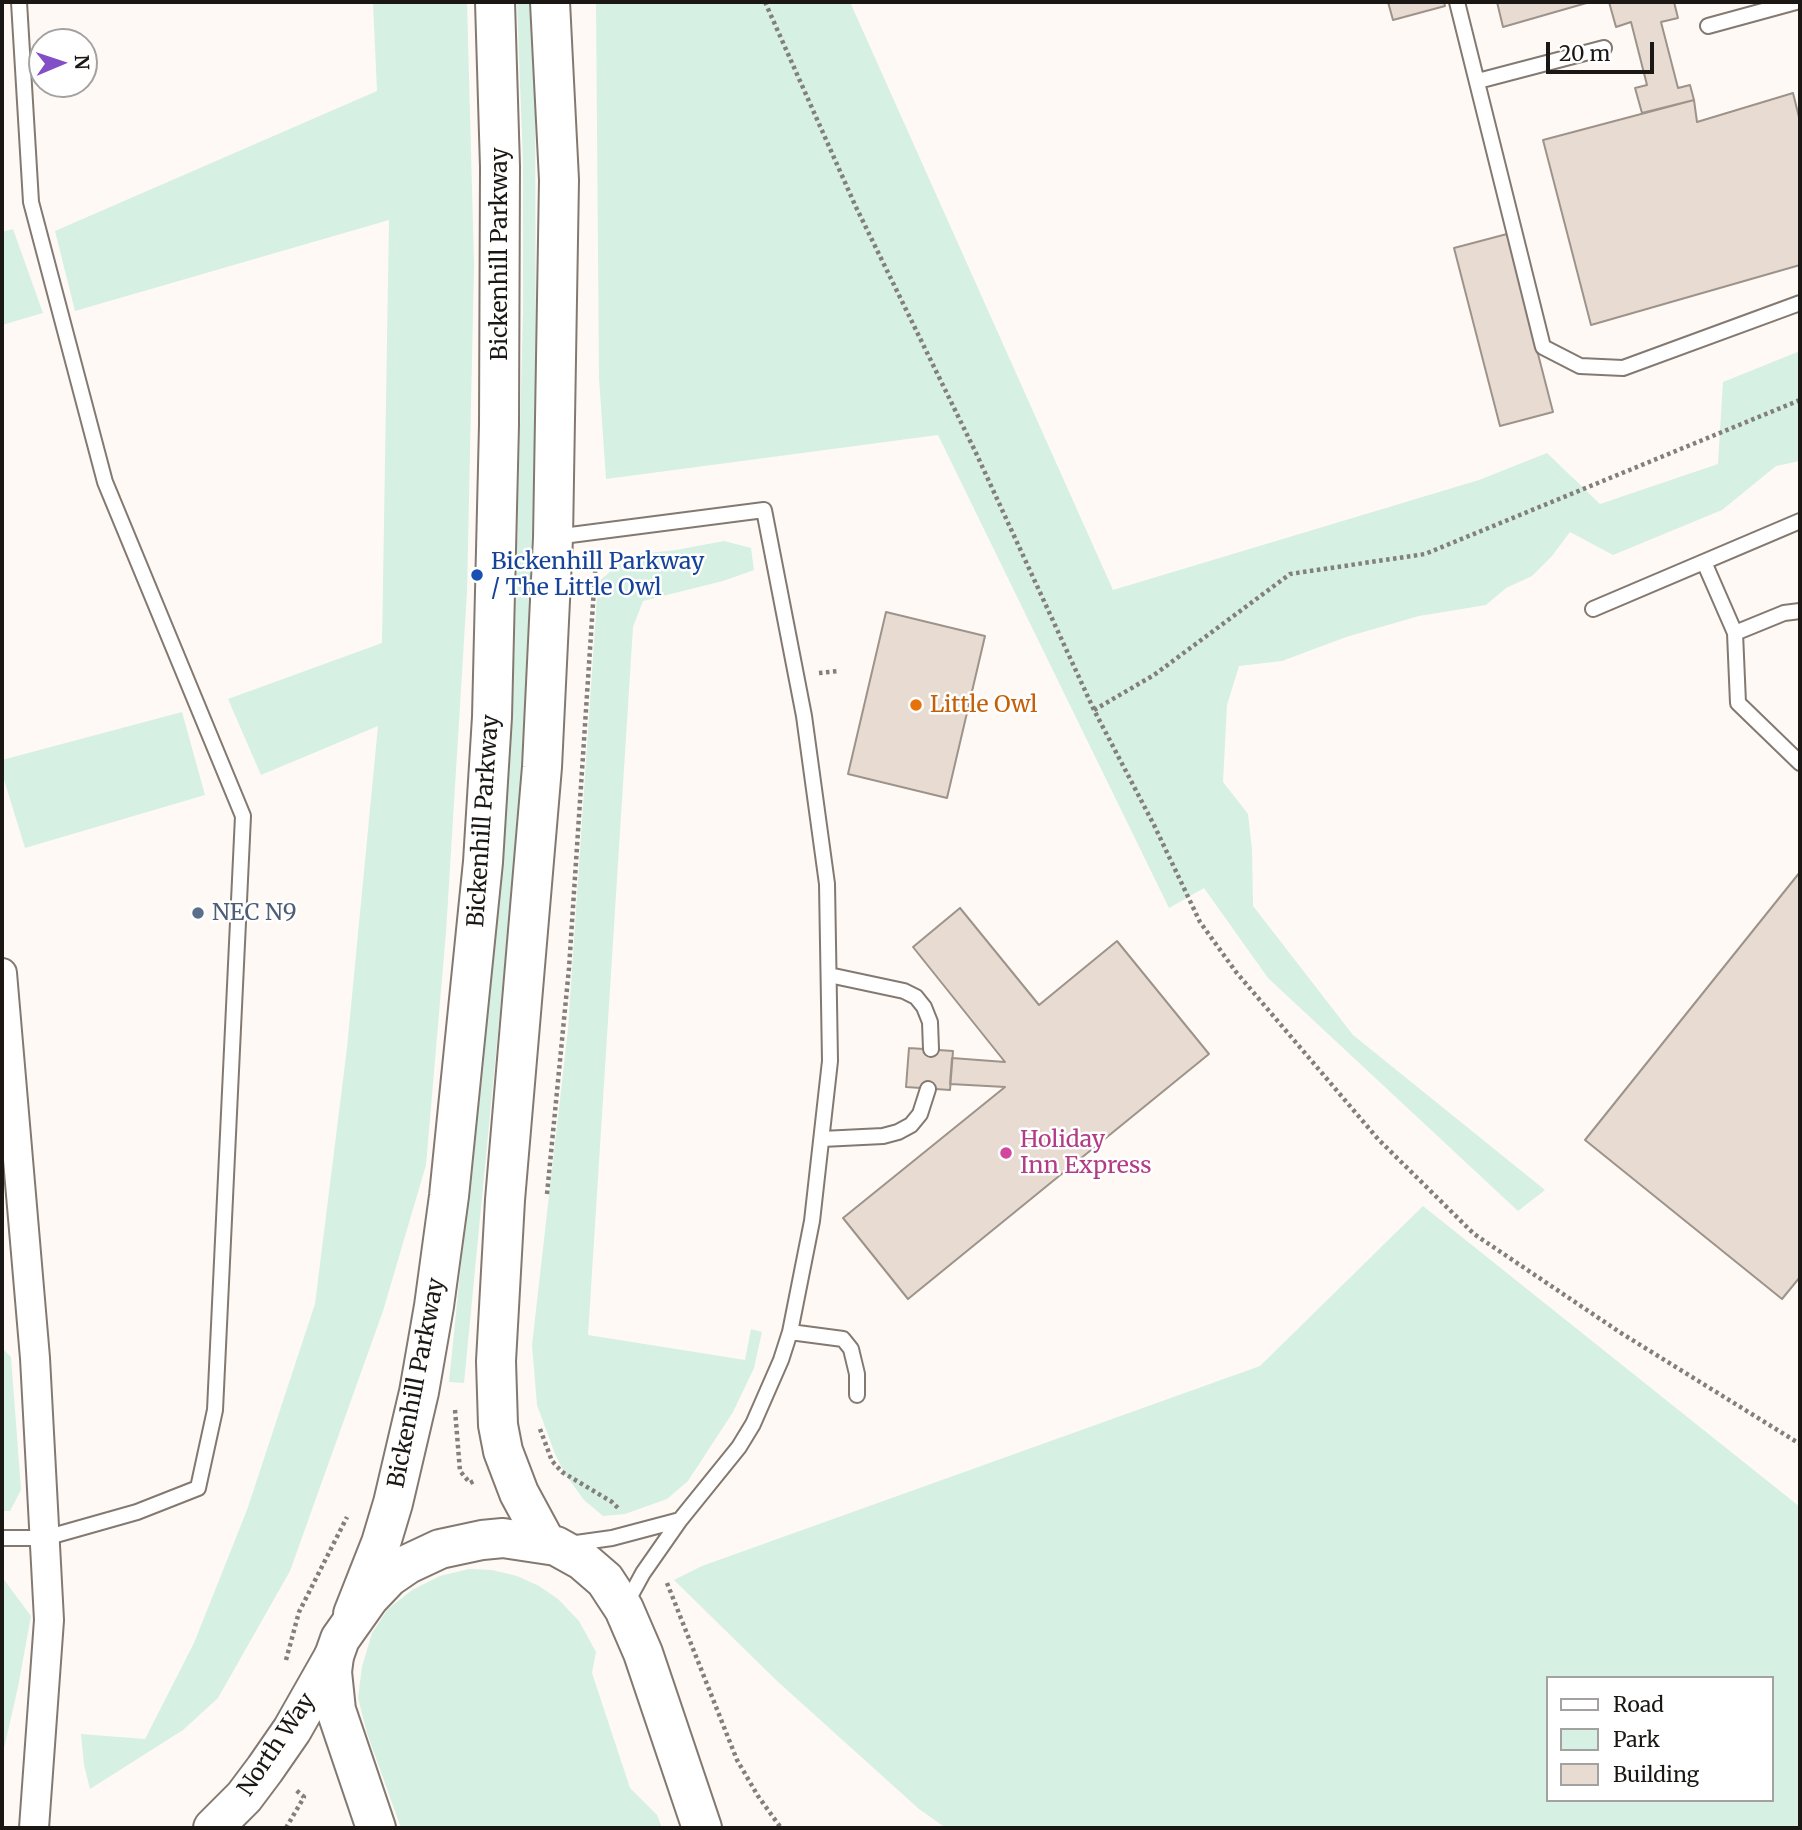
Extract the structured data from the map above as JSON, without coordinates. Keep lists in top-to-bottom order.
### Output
{
  "streets": {
    "main road": ["Bickenhill Parkway", "North Way"]
  },
  "crossings": [
    ["Bickenhill Parkway", "North Way"]
  ],
  "places": [
    "Bickenhill Parkway / The Little Owl",
    "Little Owl",
    "NEC N9",
    "Holiday Inn Express"
  ],
  "legend": ["Road", "Park", "Building"],
  "scale_bar": "20 m",
  "north": "right"
}
